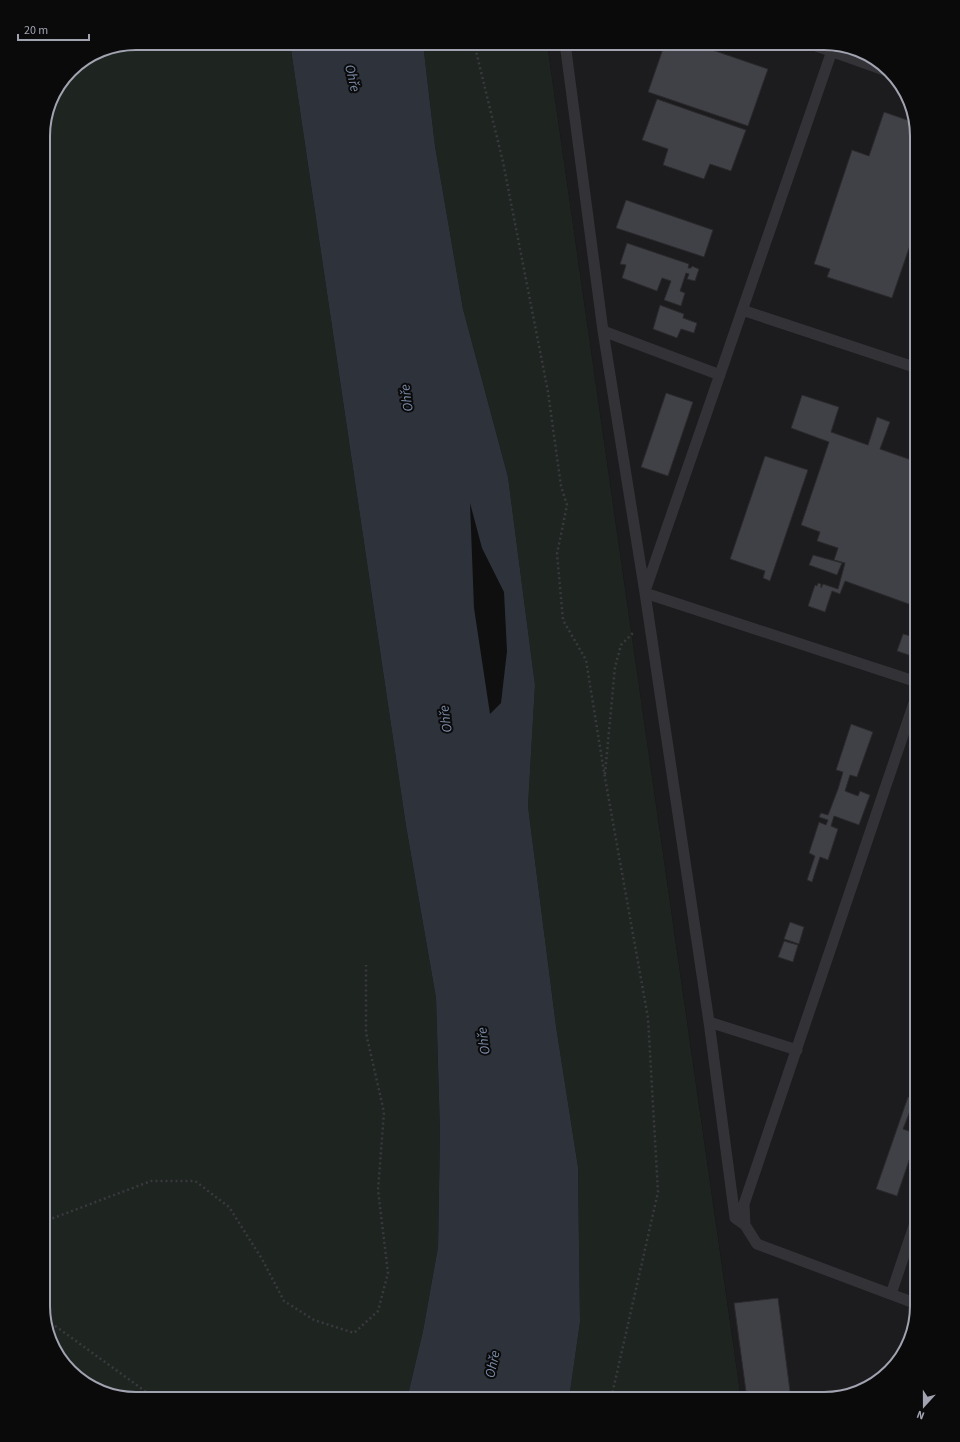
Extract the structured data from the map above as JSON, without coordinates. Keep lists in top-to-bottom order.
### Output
{
  "water": ["Ohře"],
  "scale_bar": "20 m",
  "north": "bottom"
}
